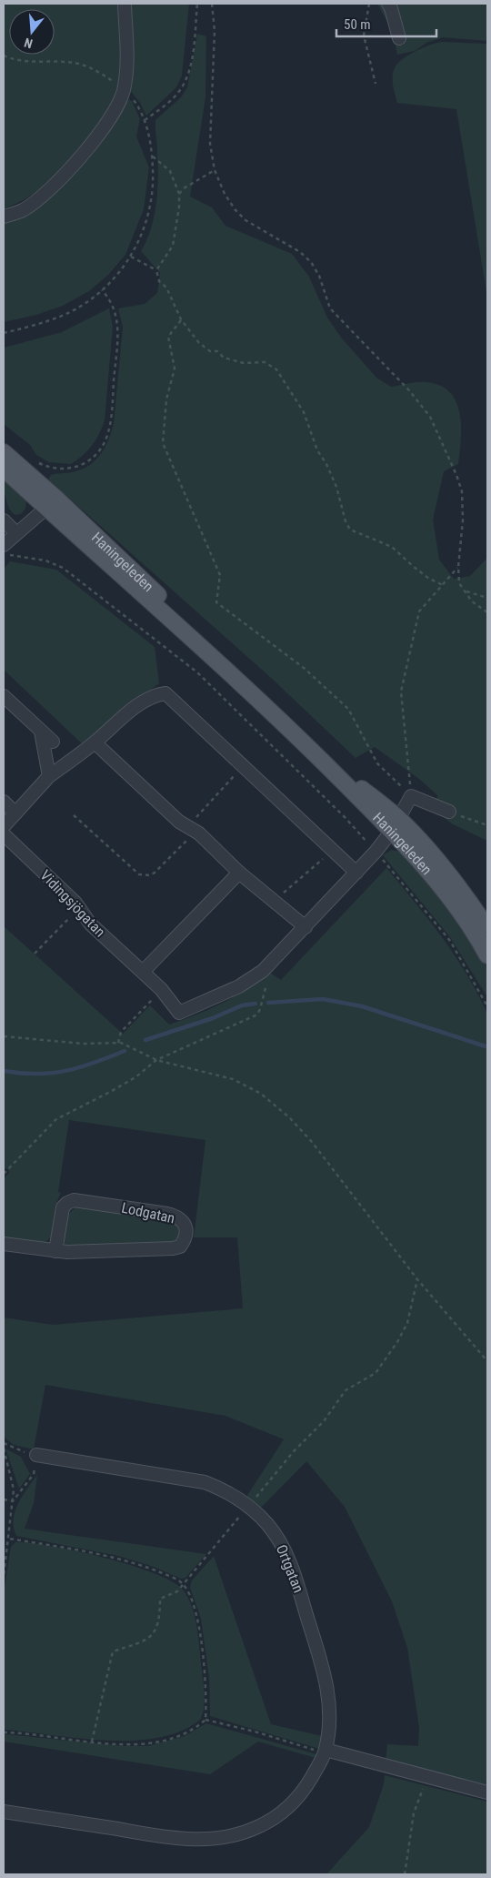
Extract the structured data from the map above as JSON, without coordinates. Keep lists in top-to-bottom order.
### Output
{
  "streets": {
    "main road": ["Haningeleden"],
    "street": ["Vidingsjögatan", "Lodgatan", "Ortgatan"]
  },
  "crossings": [
    ["Haningeleden", "Vidingsjögatan"]
  ],
  "scale_bar": "50 m",
  "north": "bottom"
}
